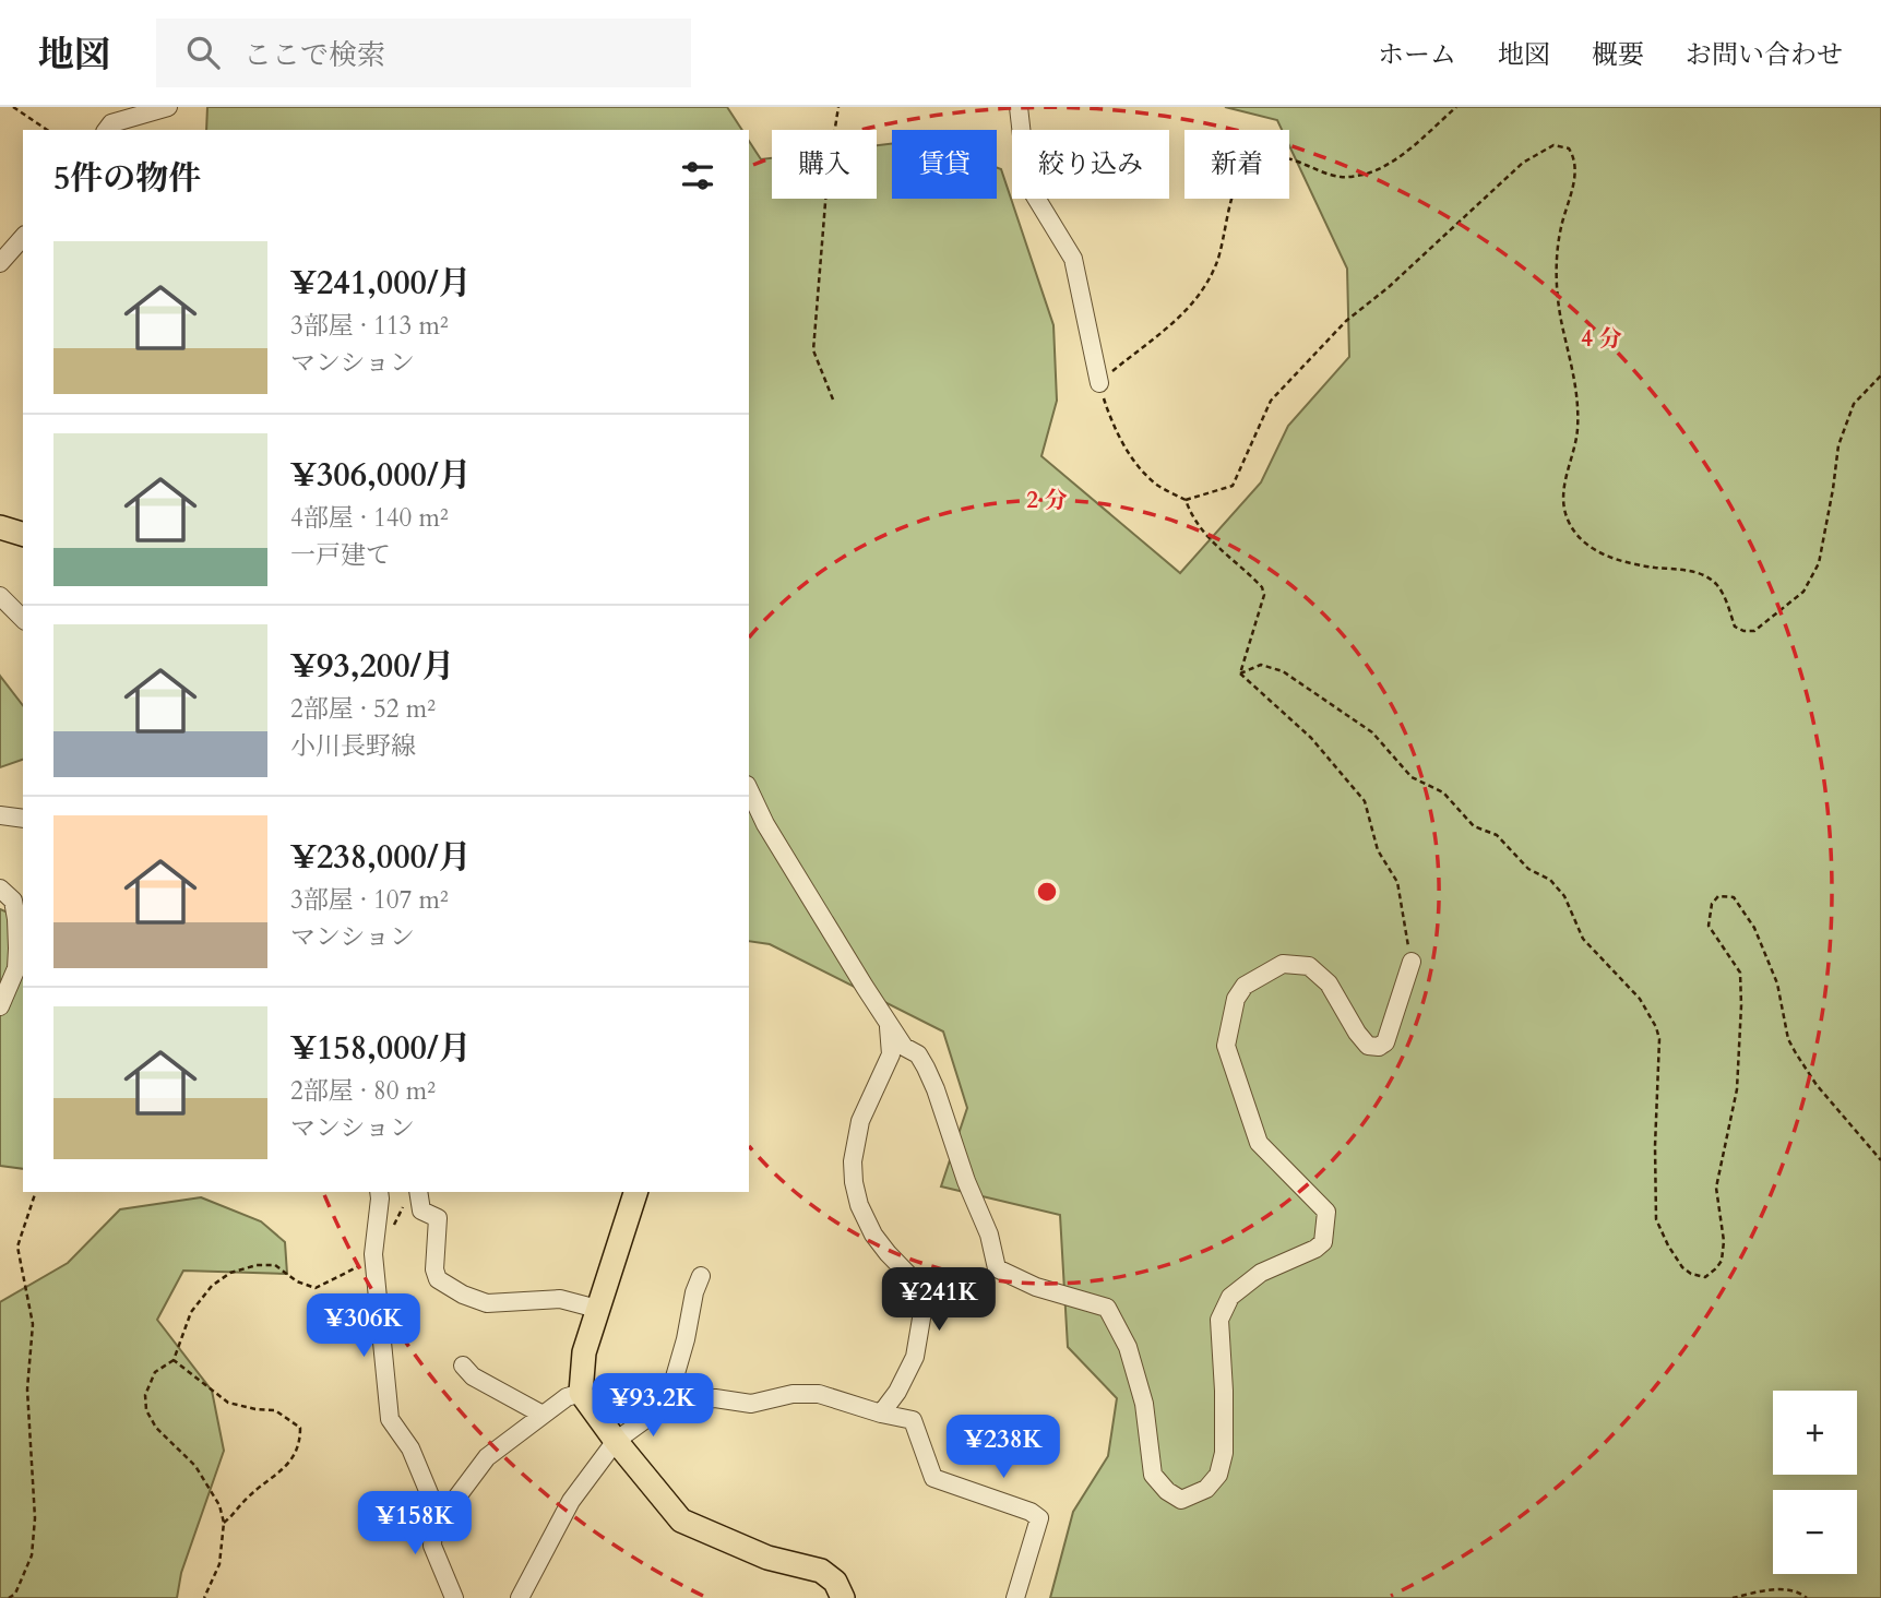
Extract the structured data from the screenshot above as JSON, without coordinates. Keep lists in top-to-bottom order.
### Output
{
  "page": {
    "header": "地図",
    "search": "ここで検索",
    "nav": [
      "ホーム",
      "地図",
      "概要",
      "お問い合わせ"
    ],
    "chip": [
      "購入",
      "賃貸",
      "絞り込み",
      "新着"
    ],
    "heading": "5件の物件",
    "list": [
      {
        "name": "¥241,000/月",
        "note": "3部屋 · 113 m² · マンション"
      },
      {
        "name": "¥306,000/月",
        "note": "4部屋 · 140 m² · 一戸建て"
      },
      {
        "name": "¥93,200/月",
        "note": "2部屋 · 52 m² · 小川長野線"
      },
      {
        "name": "¥238,000/月",
        "note": "3部屋 · 107 m² · マンション"
      },
      {
        "name": "¥158,000/月",
        "note": "2部屋 · 80 m² · マンション"
      }
    ],
    "price": [
      "¥241K",
      "¥306K",
      "¥93.2K",
      "¥238K",
      "¥158K"
    ],
    "map_buttons": ["+", "−"]
  },
  "rings": ["4 分", "2 分"]
}
